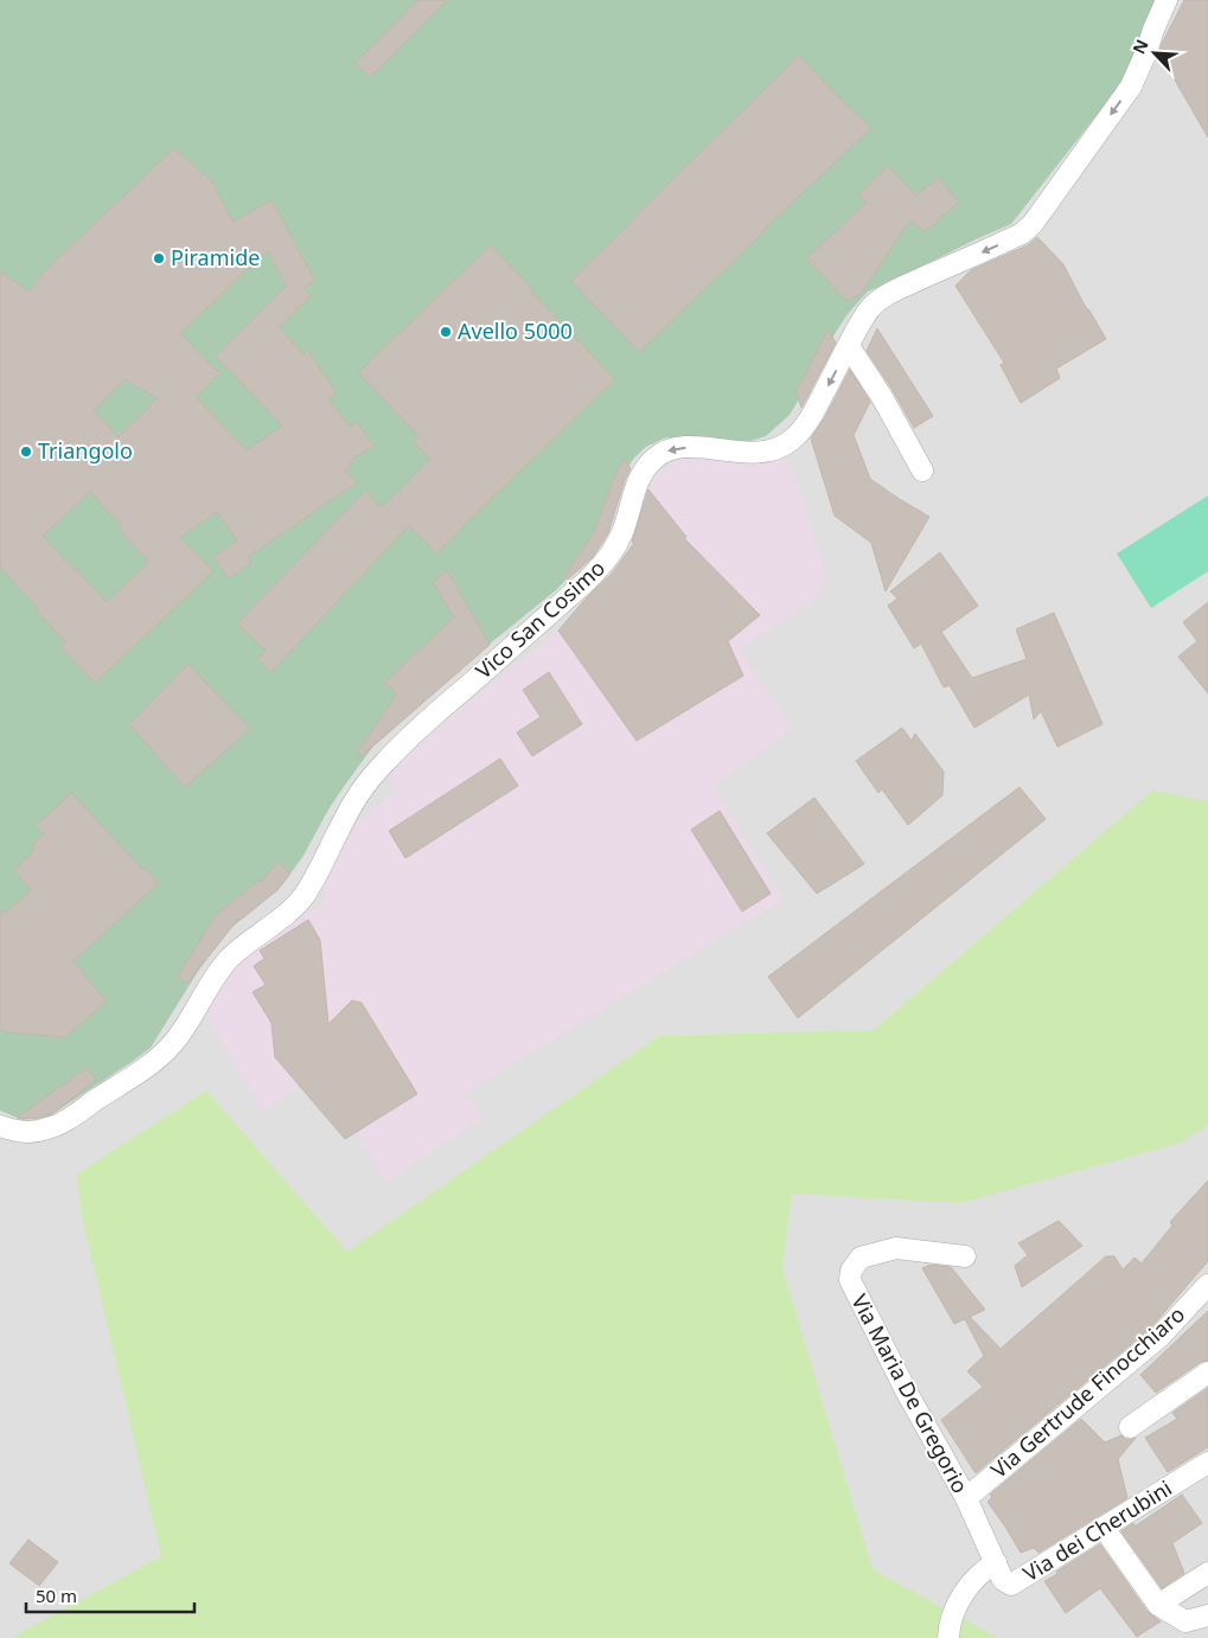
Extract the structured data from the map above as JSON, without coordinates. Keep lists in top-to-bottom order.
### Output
{
  "streets": {
    "street": [
      "Vico San Cosimo",
      "Via Gertrude Finocchiaro",
      "Via Maria De Gregorio",
      "Via dei Cherubini"
    ]
  },
  "crossings": [
    ["Via Gertrude Finocchiaro", "Via Maria De Gregorio"],
    ["Via Maria De Gregorio", "Via dei Cherubini"]
  ],
  "one_way": ["Vico San Cosimo"],
  "places": ["Piramide", "Avello 5000", "Triangolo"],
  "scale_bar": "50 m",
  "north": "top left"
}
